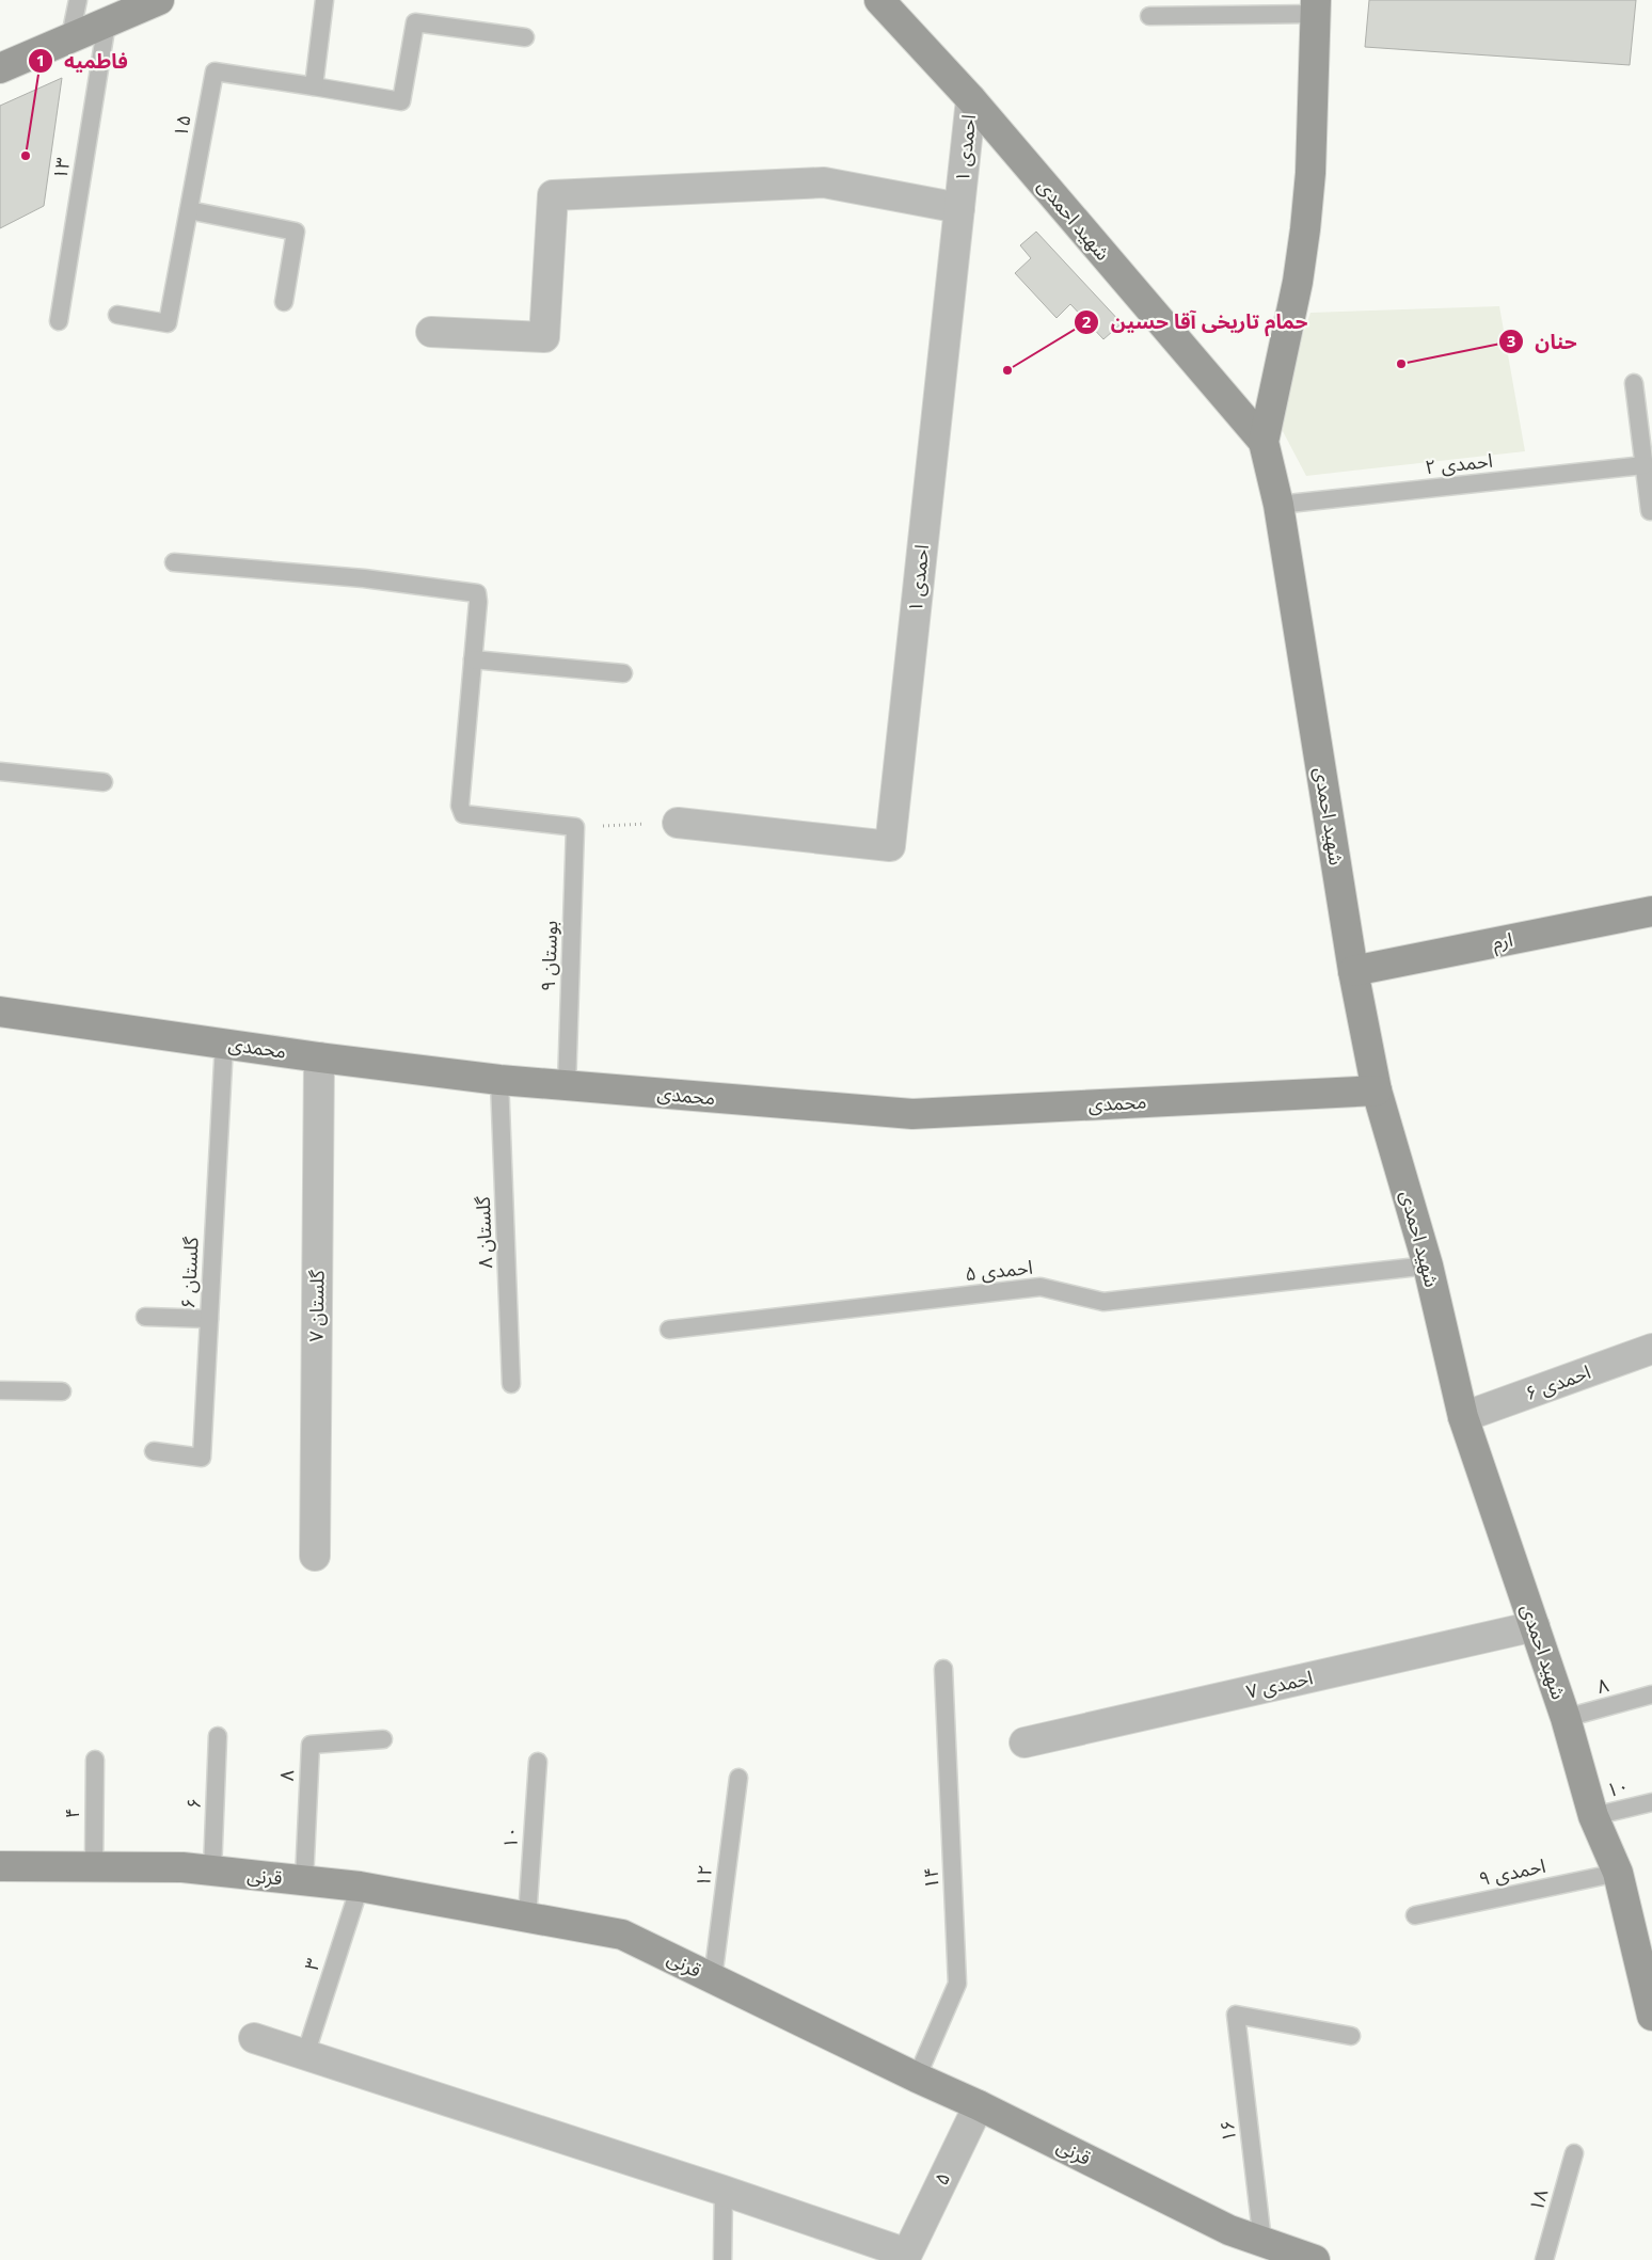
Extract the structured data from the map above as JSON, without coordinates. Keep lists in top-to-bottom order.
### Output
{
  "streets": {
    "street": [
      "احمدی ۱",
      "شهید احمدی",
      "ارم",
      "محمدی",
      "گلستان ۷",
      "احمدی ۶",
      "احمدی ۷",
      "قرنی",
      "۵"
    ],
    "lane": [
      "۱۵",
      "۱۳",
      "احمدی ۲",
      "بوستان ۹",
      "گلستان ۸",
      "احمدی ۵",
      "گلستان ۶",
      "۸",
      "۱۰",
      "۶",
      "۴",
      "احمدی ۹",
      "۱۲",
      "۱۴",
      "۳",
      "۱۶",
      "۱۸"
    ]
  },
  "crossings": [
    ["احمدی ۱", "شهید احمدی"],
    ["شهید احمدی", "احمدی ۲"],
    ["شهید احمدی", "ارم"],
    ["شهید احمدی", "محمدی"],
    ["شهید احمدی", "احمدی ۵"],
    ["شهید احمدی", "احمدی ۶"],
    ["شهید احمدی", "احمدی ۷"],
    ["شهید احمدی", "۸"],
    ["شهید احمدی", "۱۰"],
    ["شهید احمدی", "احمدی ۹"],
    ["بوستان ۹", "محمدی"],
    ["محمدی", "گلستان ۸"],
    ["محمدی", "گلستان ۶"],
    ["محمدی", "گلستان ۷"],
    ["۸", "قرنی"],
    ["۱۰", "قرنی"],
    ["۶", "قرنی"],
    ["۴", "قرنی"],
    ["۱۲", "قرنی"],
    ["قرنی", "۱۴"],
    ["قرنی", "۳"],
    ["قرنی", "۱۶"],
    ["قرنی", "۵"]
  ],
  "places": ["فاطمیه", "حنان", "حمام تاریخی آقا حسین"]
}
